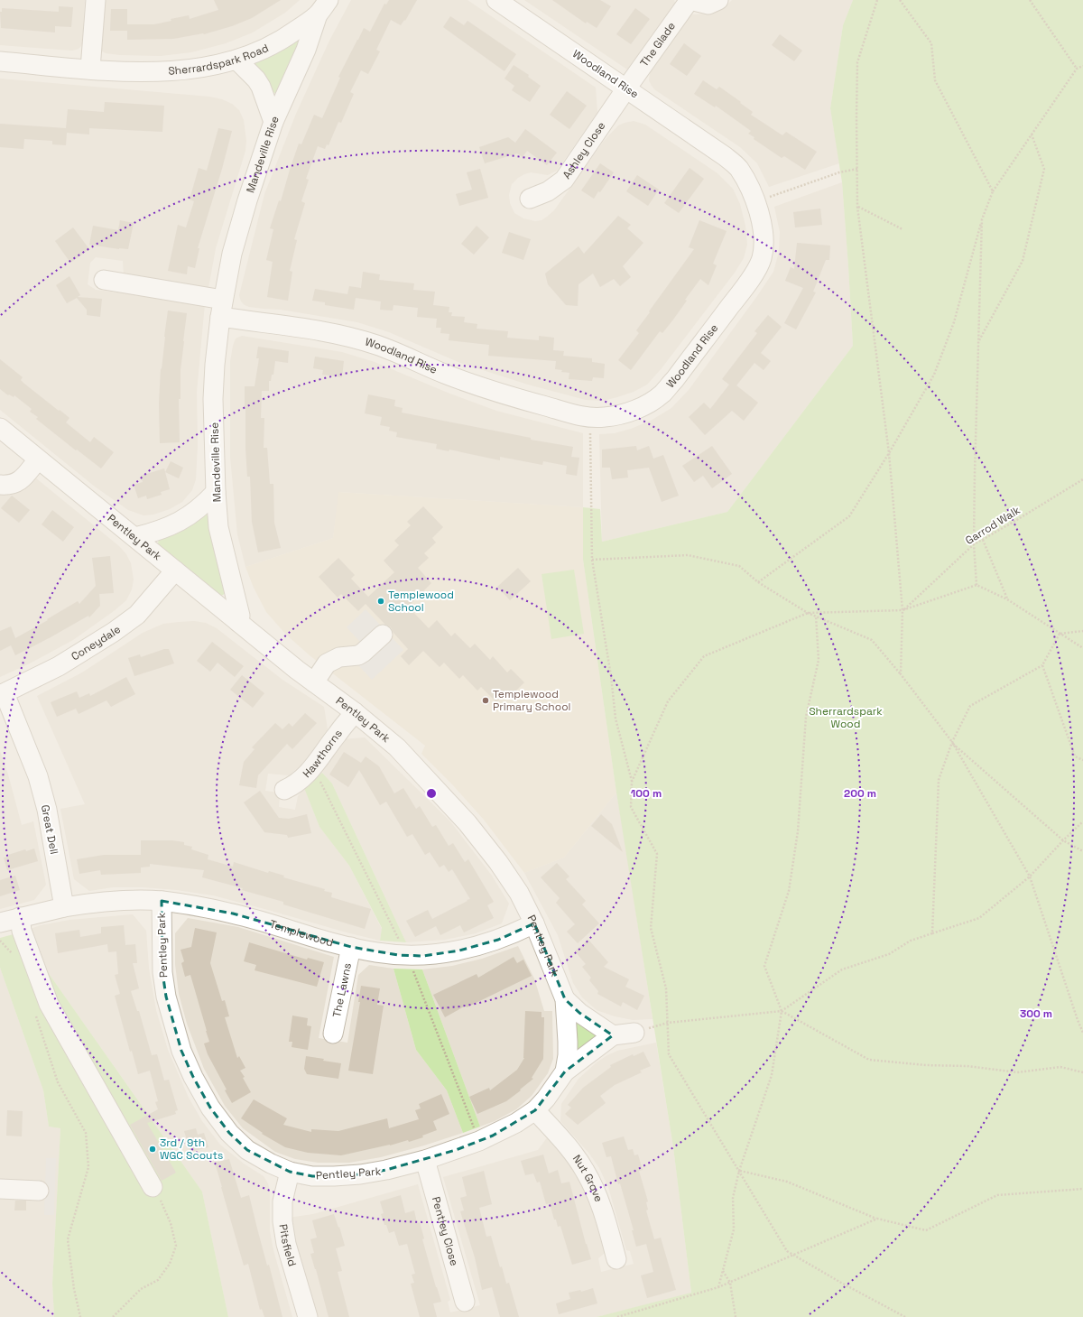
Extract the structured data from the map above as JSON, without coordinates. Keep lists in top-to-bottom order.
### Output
{
  "streets": {
    "street": [
      "The Glade",
      "Sherrardspark Road",
      "Woodland Rise",
      "Ashley Close",
      "Mandeville Rise",
      "Pentley Park",
      "Coneydale",
      "Hawthorns",
      "Great Dell",
      "Templewood",
      "The Lawns",
      "Nut Grove",
      "Pentley Close",
      "Pitsfield"
    ],
    "path": ["Garrod Walk"]
  },
  "crossings": [
    ["The Glade", "Woodland Rise"],
    ["The Glade", "Ashley Close"],
    ["Sherrardspark Road", "Mandeville Rise"],
    ["Woodland Rise", "Ashley Close"],
    ["Woodland Rise", "Mandeville Rise"],
    ["Mandeville Rise", "Pentley Park"],
    ["Pentley Park", "Coneydale"],
    ["Pentley Park", "Hawthorns"],
    ["Pentley Park", "Templewood"],
    ["Pentley Park", "Nut Grove"],
    ["Pentley Park", "Pentley Close"],
    ["Pentley Park", "Pitsfield"],
    ["Coneydale", "Great Dell"],
    ["Great Dell", "Templewood"],
    ["Templewood", "The Lawns"]
  ],
  "parks": ["Sherrardspark Wood"],
  "places": ["Templewood School", "Templewood Primary School", "3rd / 9th WGC Scouts"],
  "rings": ["100 m", "200 m", "300 m"]
}
